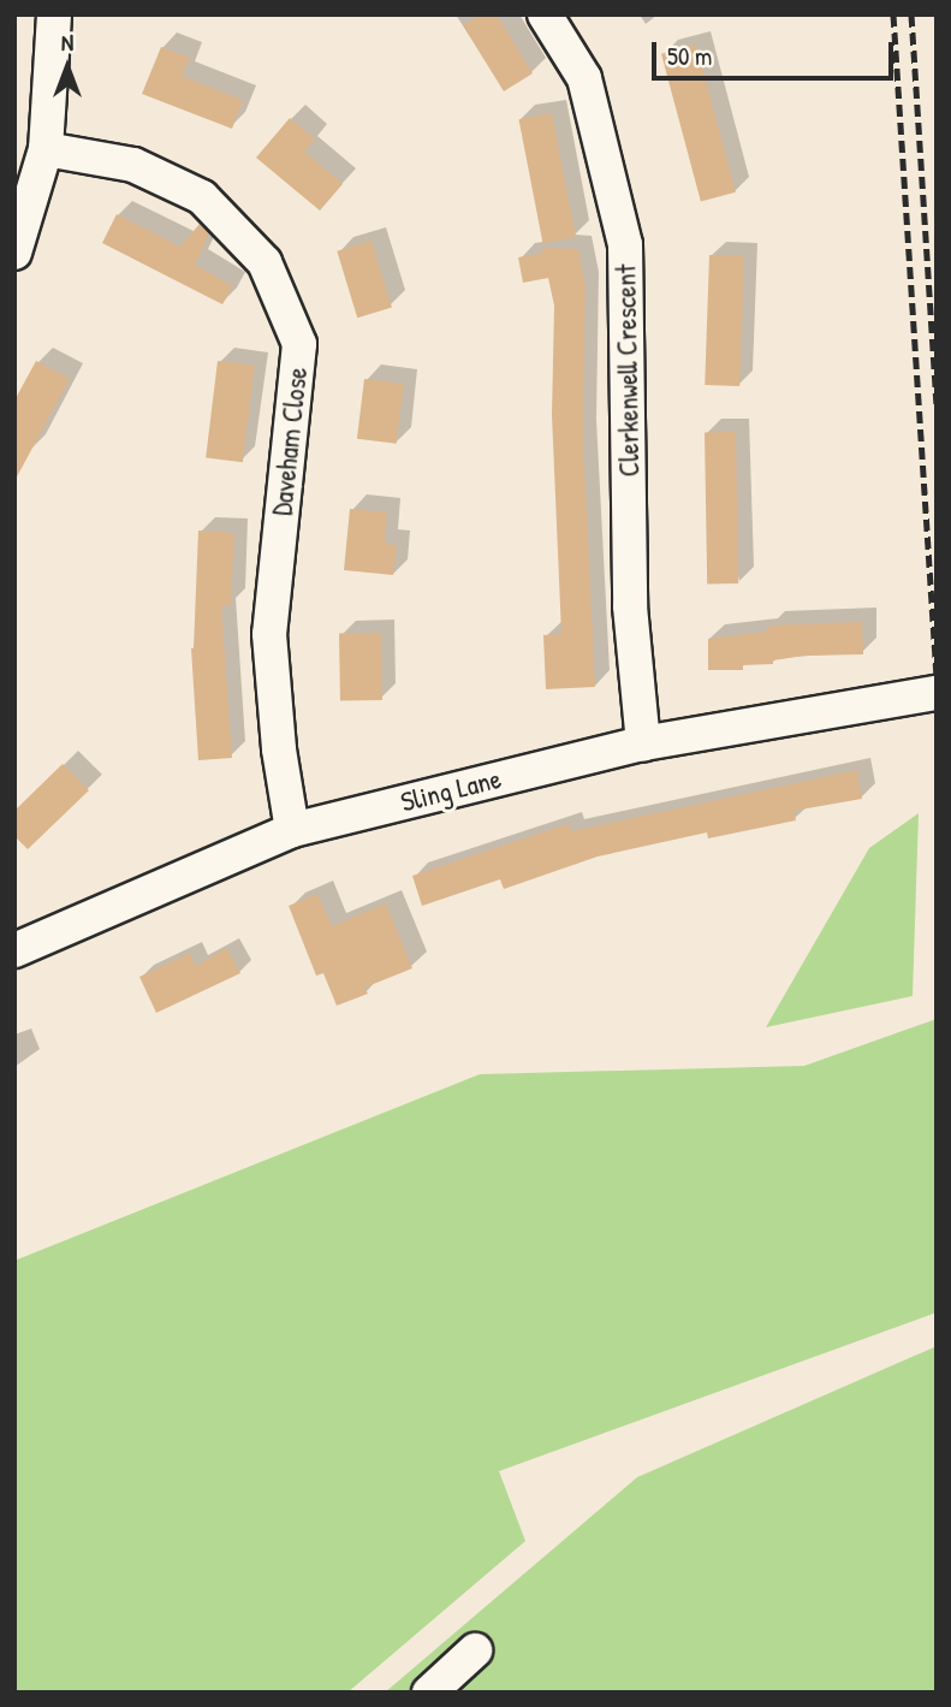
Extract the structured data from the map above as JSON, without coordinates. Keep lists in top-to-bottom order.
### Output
{
  "streets": {
    "street": ["Clerkenwell Crescent", "Daveham Close", "Sling Lane"]
  },
  "crossings": [
    ["Clerkenwell Crescent", "Sling Lane"],
    ["Daveham Close", "Sling Lane"]
  ],
  "scale_bar": "50 m",
  "north": "top"
}
